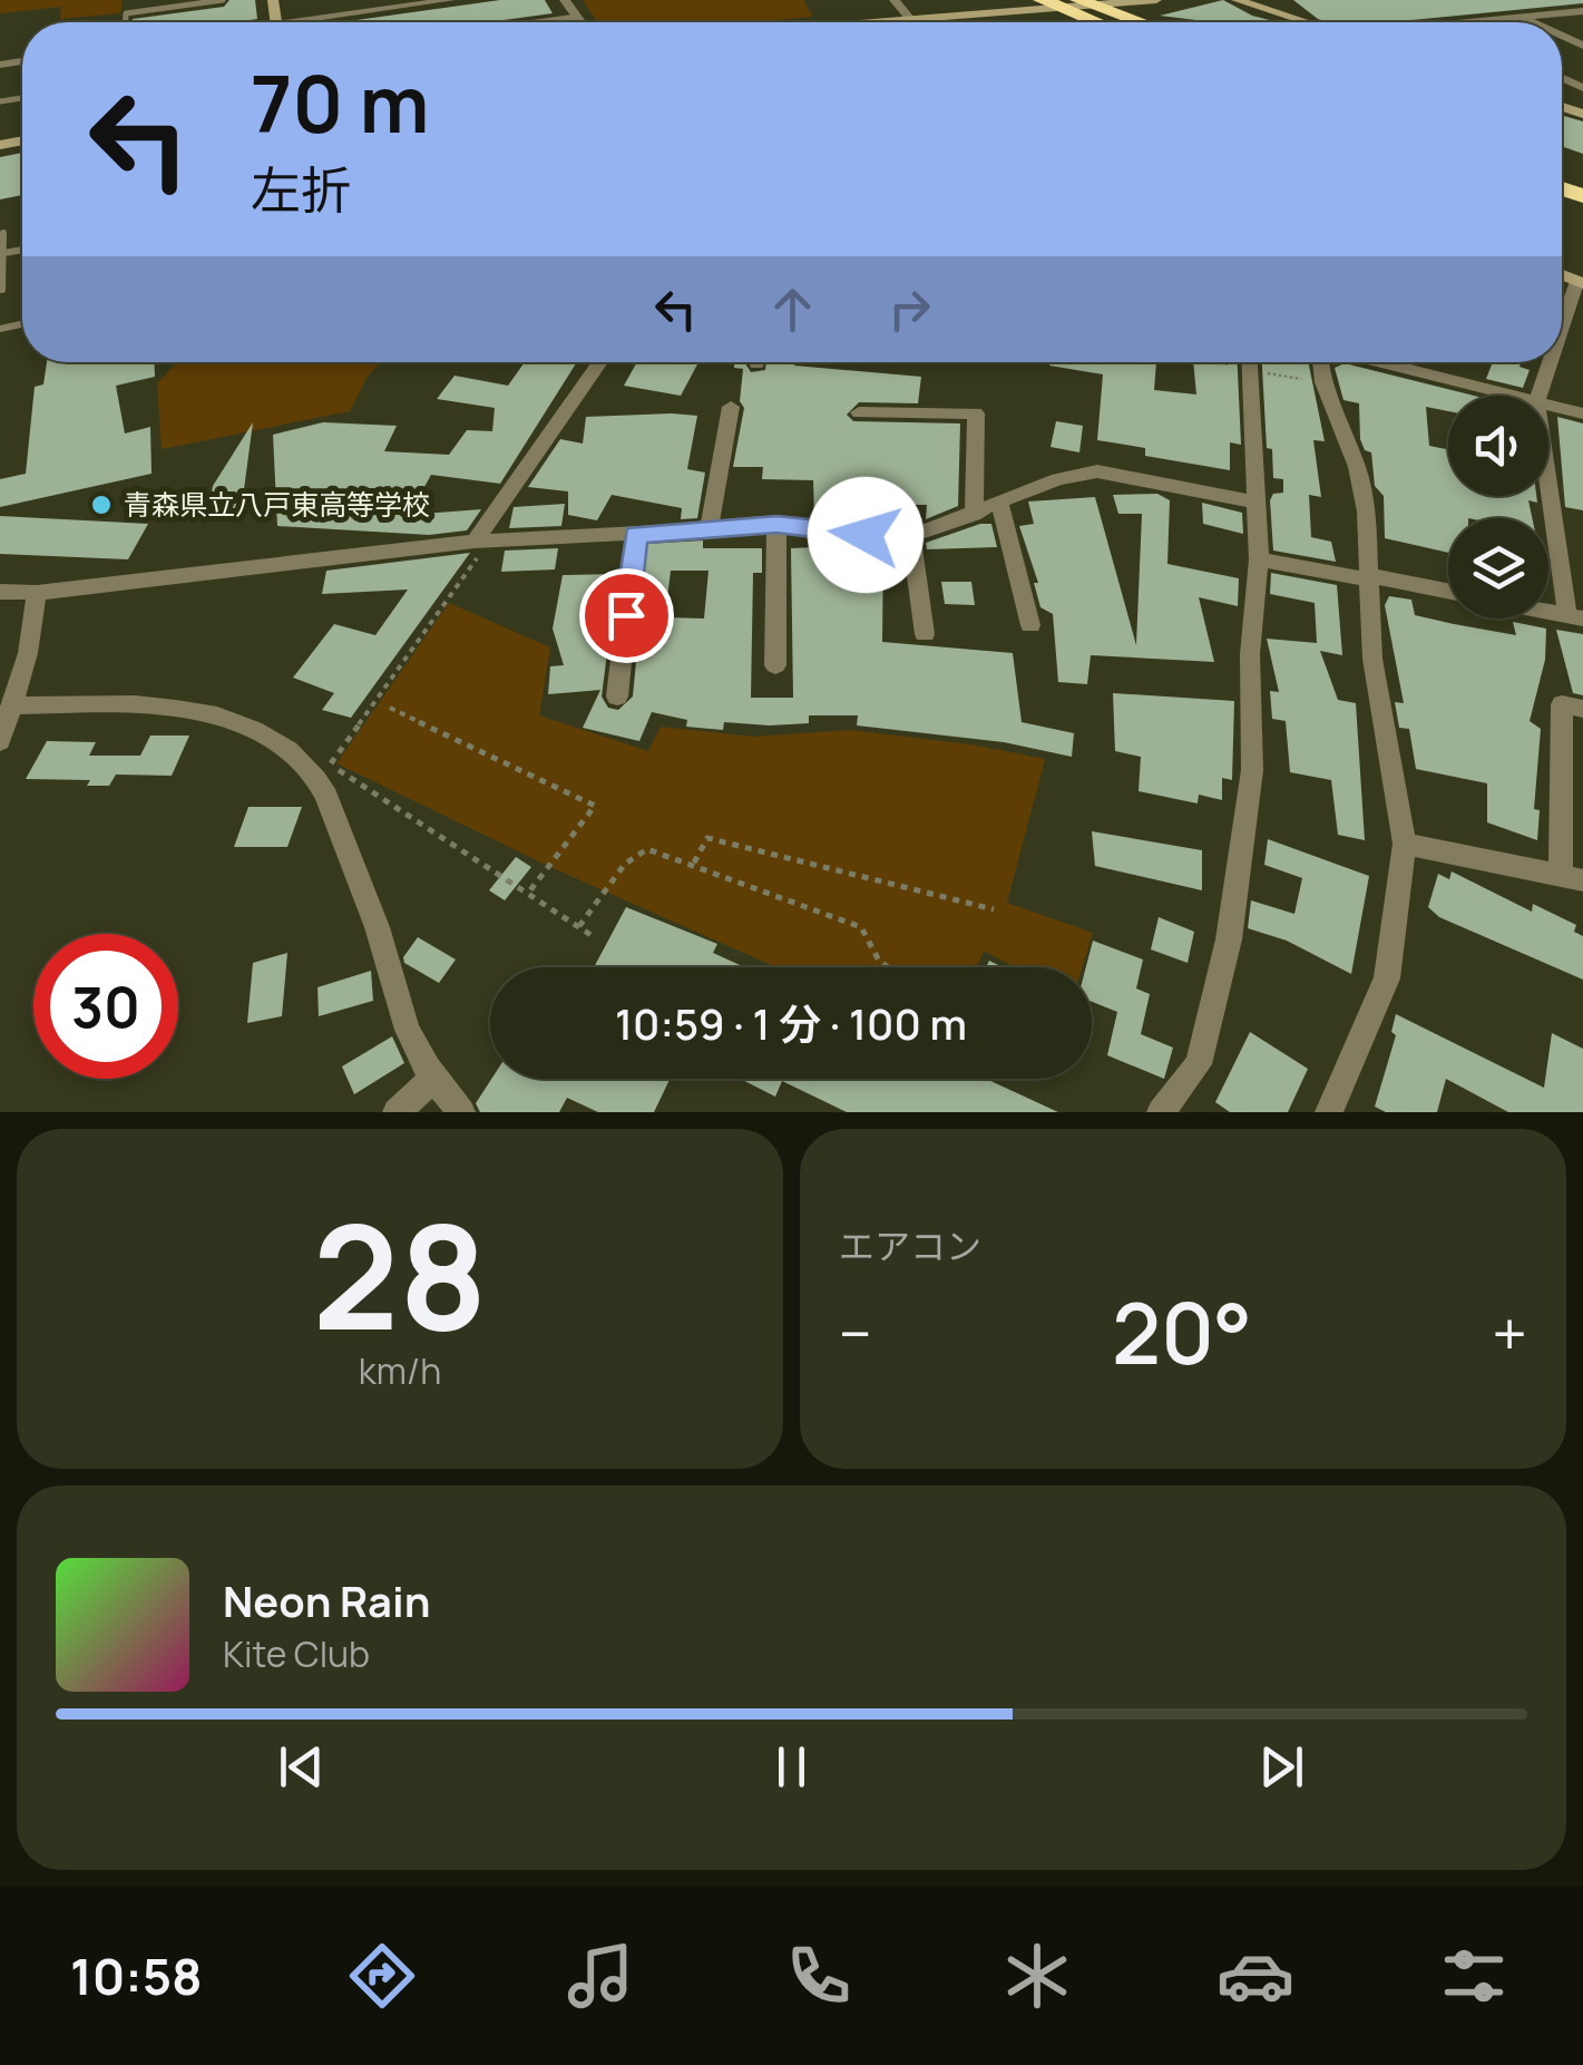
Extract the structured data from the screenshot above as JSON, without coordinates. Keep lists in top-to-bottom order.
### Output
{
  "places": ["青森県立八戸東高等学校"],
  "page": {
    "turn": ["70 m", "左折"],
    "limit": "30",
    "trip": "10:59 · 1 分 · 100 m",
    "tile": [
      ["28", "km/h"],
      "エアコン"
    ],
    "heat": ["−", "20°", "+"],
    "song": ["Neon Rain", "Kite Club"],
    "tabs": "10:58"
  }
}
